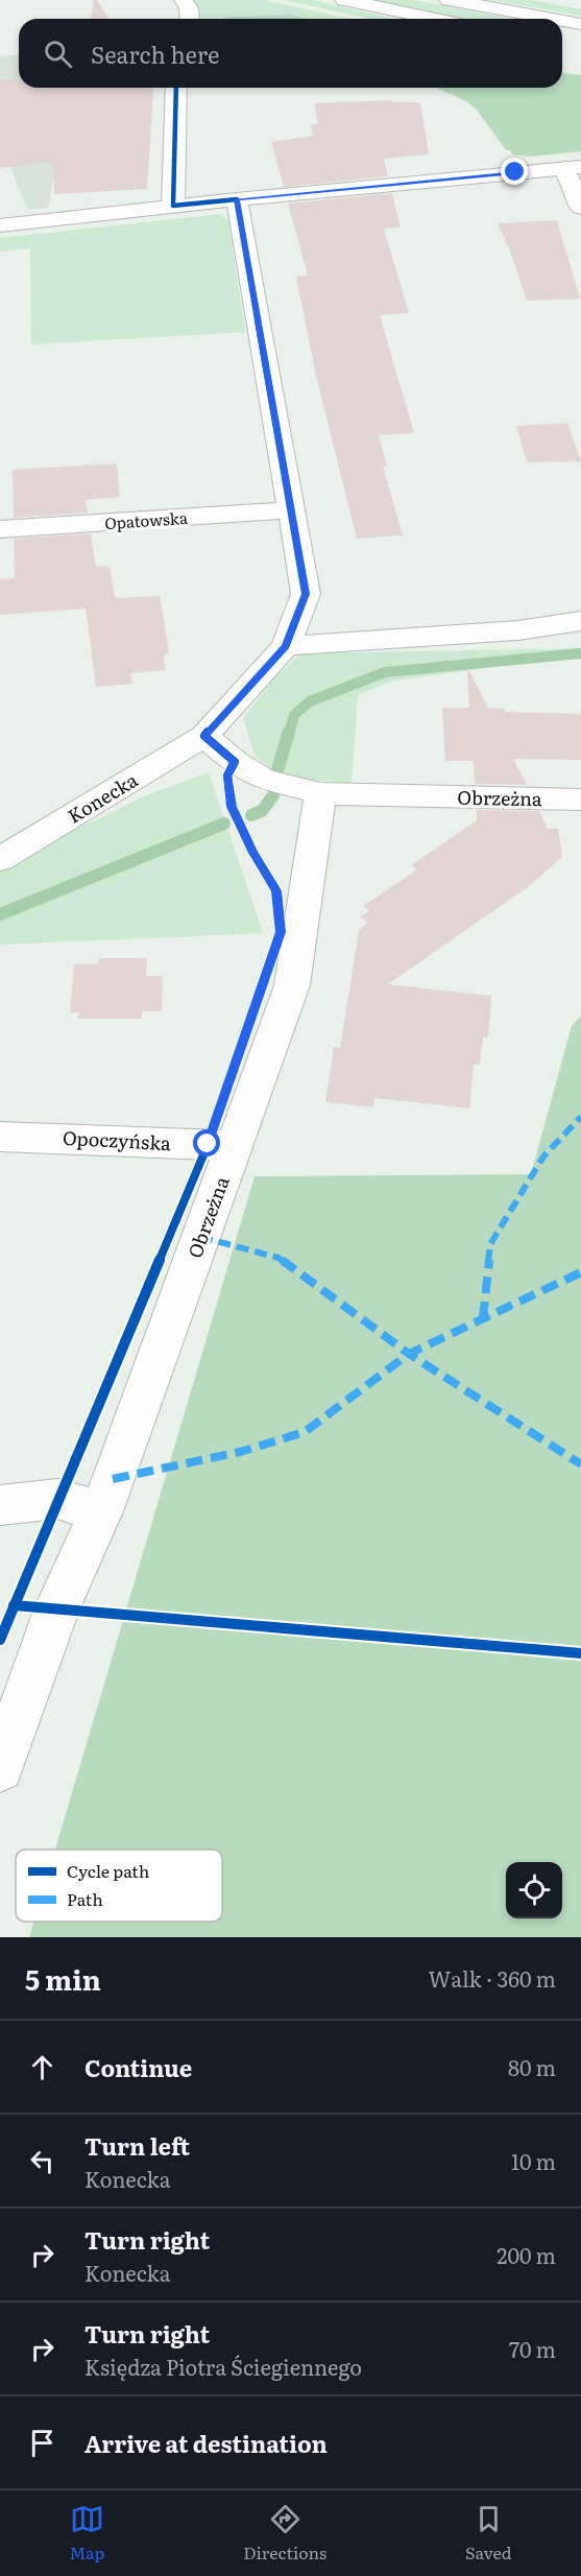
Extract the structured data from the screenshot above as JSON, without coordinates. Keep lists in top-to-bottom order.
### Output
{
  "streets": {
    "street": [
      "Opatowska",
      "Konecka",
      "Obrzeżna",
      "Opoczyńska"
    ]
  },
  "crossings": [
    ["Opatowska", "Konecka"],
    ["Obrzeżna", "Opoczyńska"]
  ],
  "legend": ["Cycle path", "Path"],
  "page": {
    "search": "Search here",
    "heading": ["5 min", "Walk · 360 m"],
    "list": [
      ["Continue", "80 m"],
      ["Turn left", "Konecka", "10 m"],
      ["Turn right", "Konecka", "200 m"],
      ["Turn right", "Księdza Piotra Ściegiennego", "70 m"],
      "Arrive at destination"
    ],
    "nav": ["Map", "Directions", "Saved"]
  }
}
